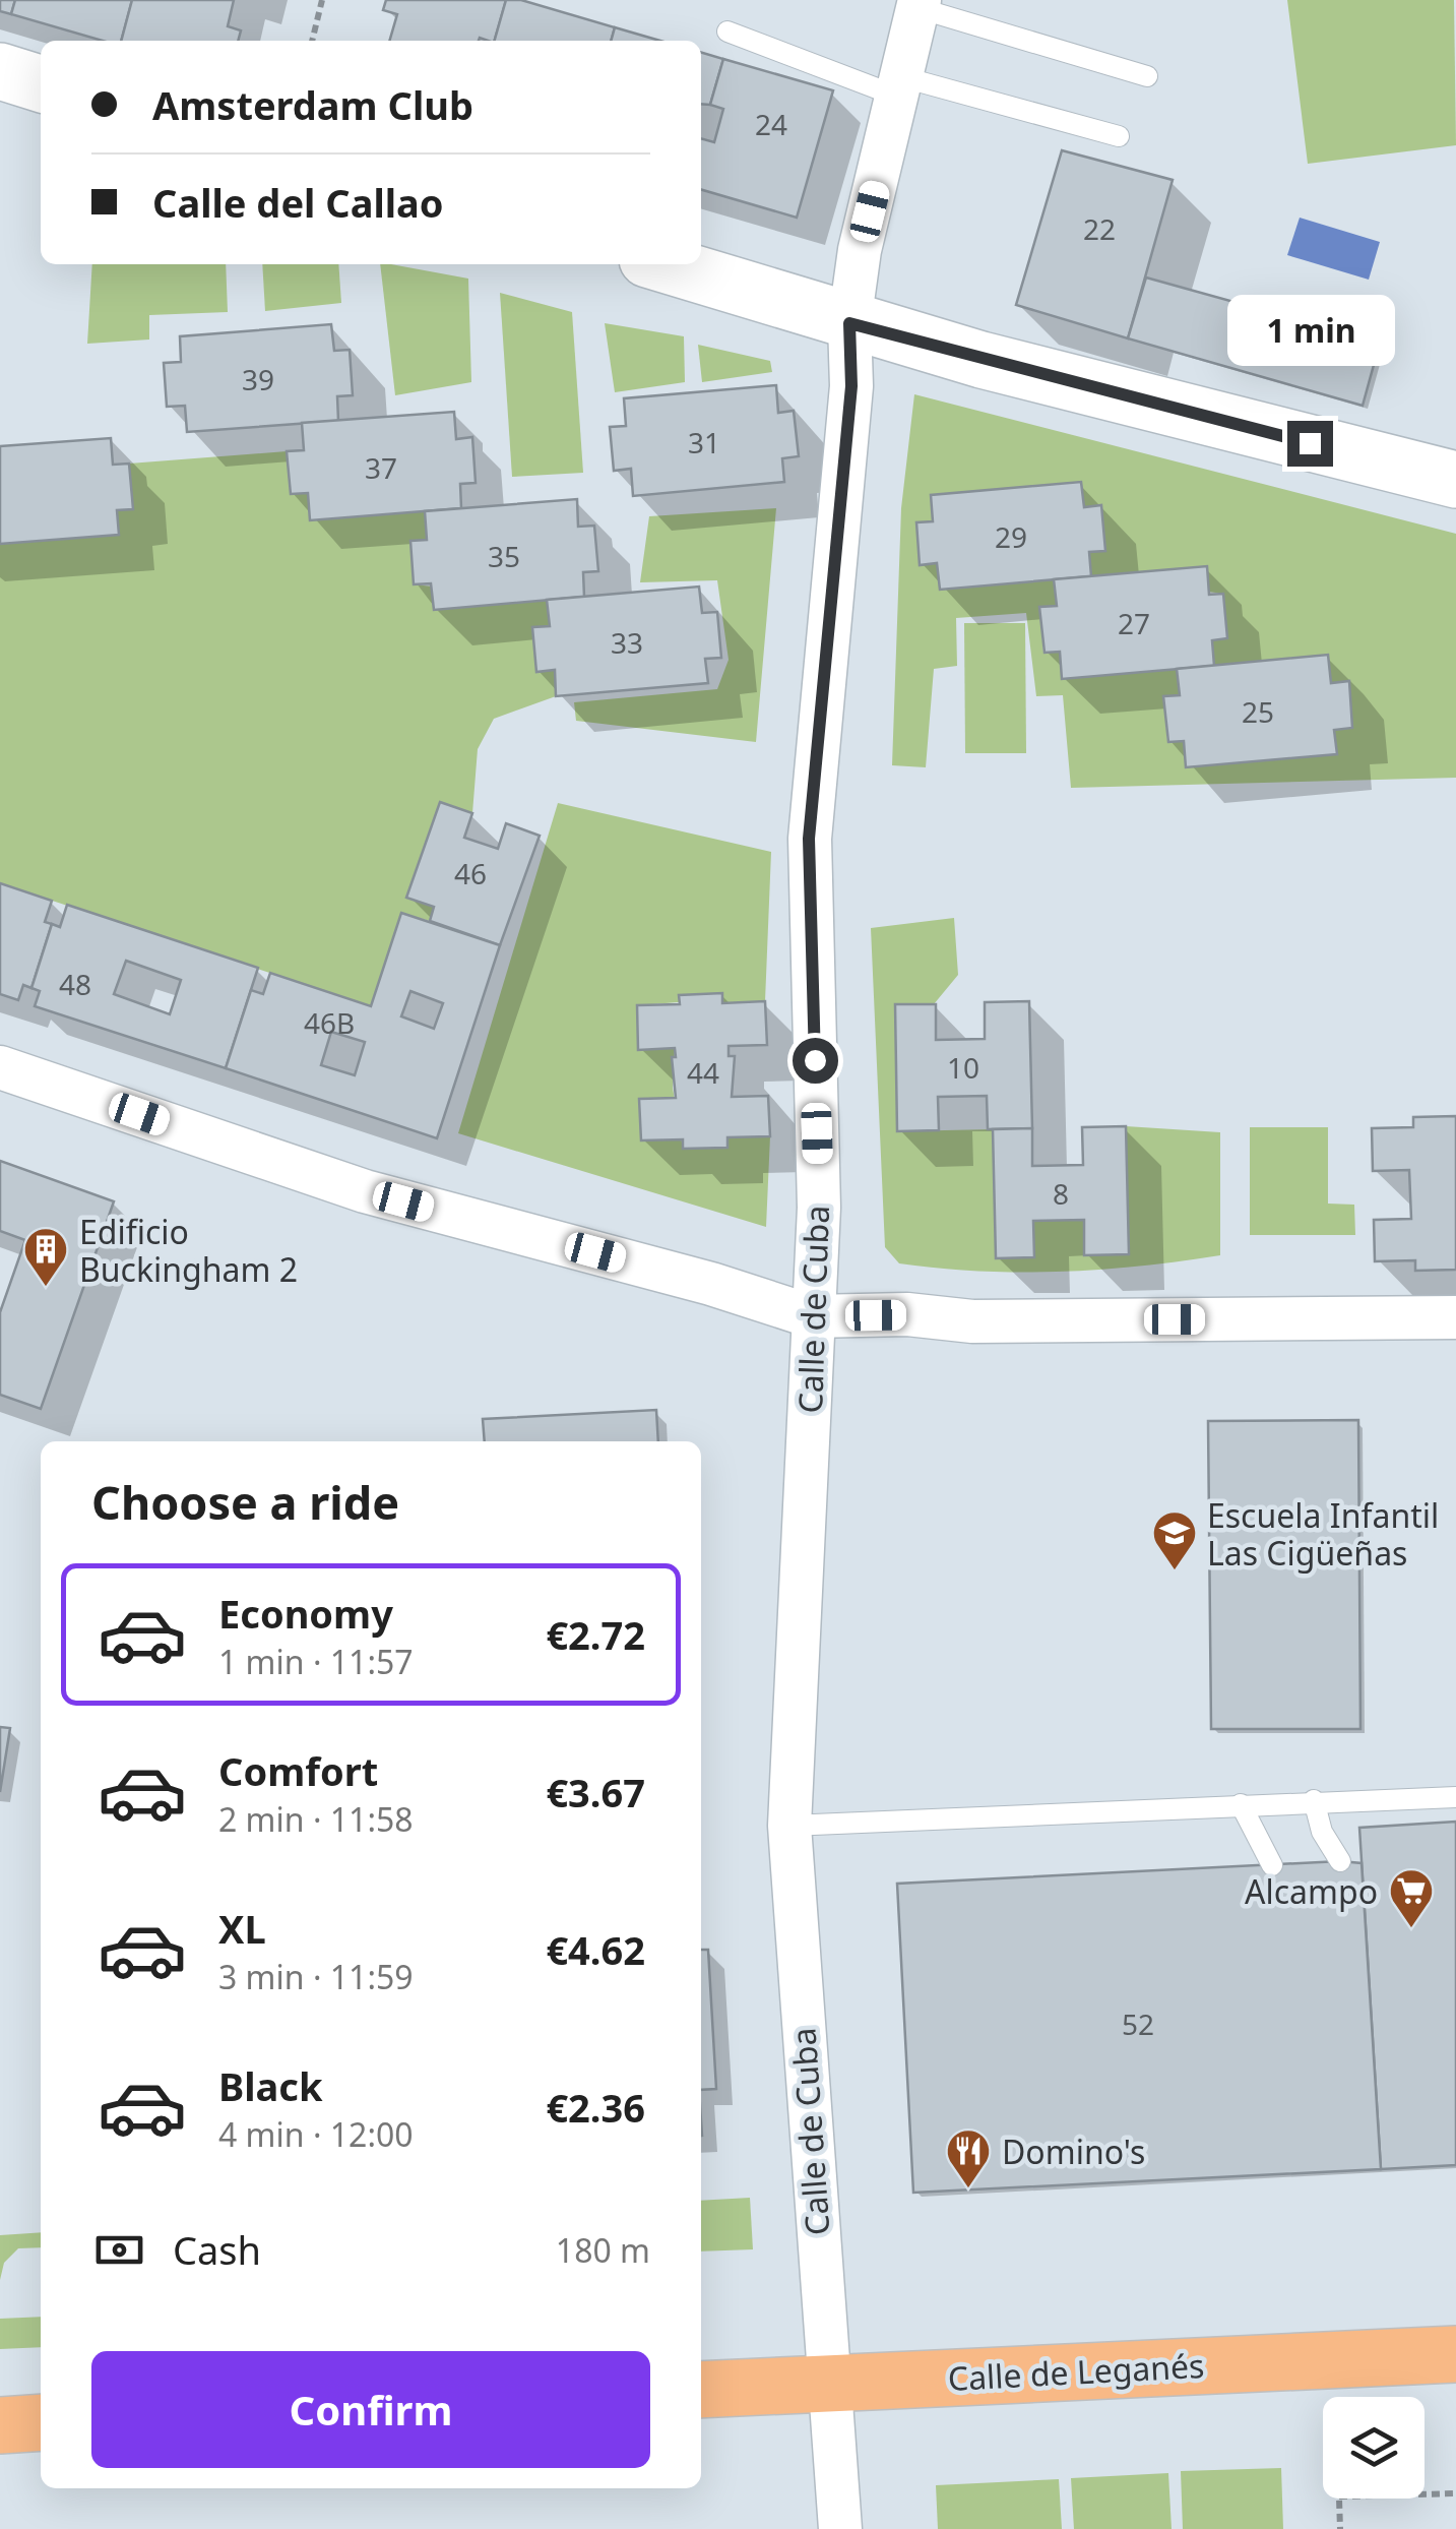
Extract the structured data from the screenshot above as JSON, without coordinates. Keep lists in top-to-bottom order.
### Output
{
  "streets": {
    "main road": ["Calle de Leganés"],
    "street": ["Calle de Cuba"]
  },
  "crossings": [
    ["Calle de Cuba", "Calle de Leganés"]
  ],
  "places": {
    "building": ["Edificio Buckingham 2"],
    "school or university": ["Escuela Infantil Las Cigüeñas"],
    "supermarket": ["Alcampo"],
    "restaurant": ["Domino's"]
  },
  "house_numbers": [
    "24",
    "22",
    "39",
    "31",
    "37",
    "29",
    "35",
    "27",
    "33",
    "25",
    "46",
    "48",
    "46B",
    "10",
    "44",
    "8",
    "52"
  ],
  "page": {
    "banner": ["Amsterdam Club", "Calle del Callao"],
    "bubble": "1 min",
    "heading": "Choose a ride",
    "list": [
      {
        "name": "Economy",
        "note": "1 min · 11:57",
        "value": "€2.72"
      },
      {
        "name": "Comfort",
        "note": "2 min · 11:58",
        "value": "€3.67"
      },
      {
        "name": "XL",
        "note": "3 min · 11:59",
        "value": "€4.62"
      },
      {
        "name": "Black",
        "note": "4 min · 12:00",
        "value": "€2.36"
      }
    ],
    "pay": ["Cash", "180 m"],
    "buttons": "Confirm"
  }
}
